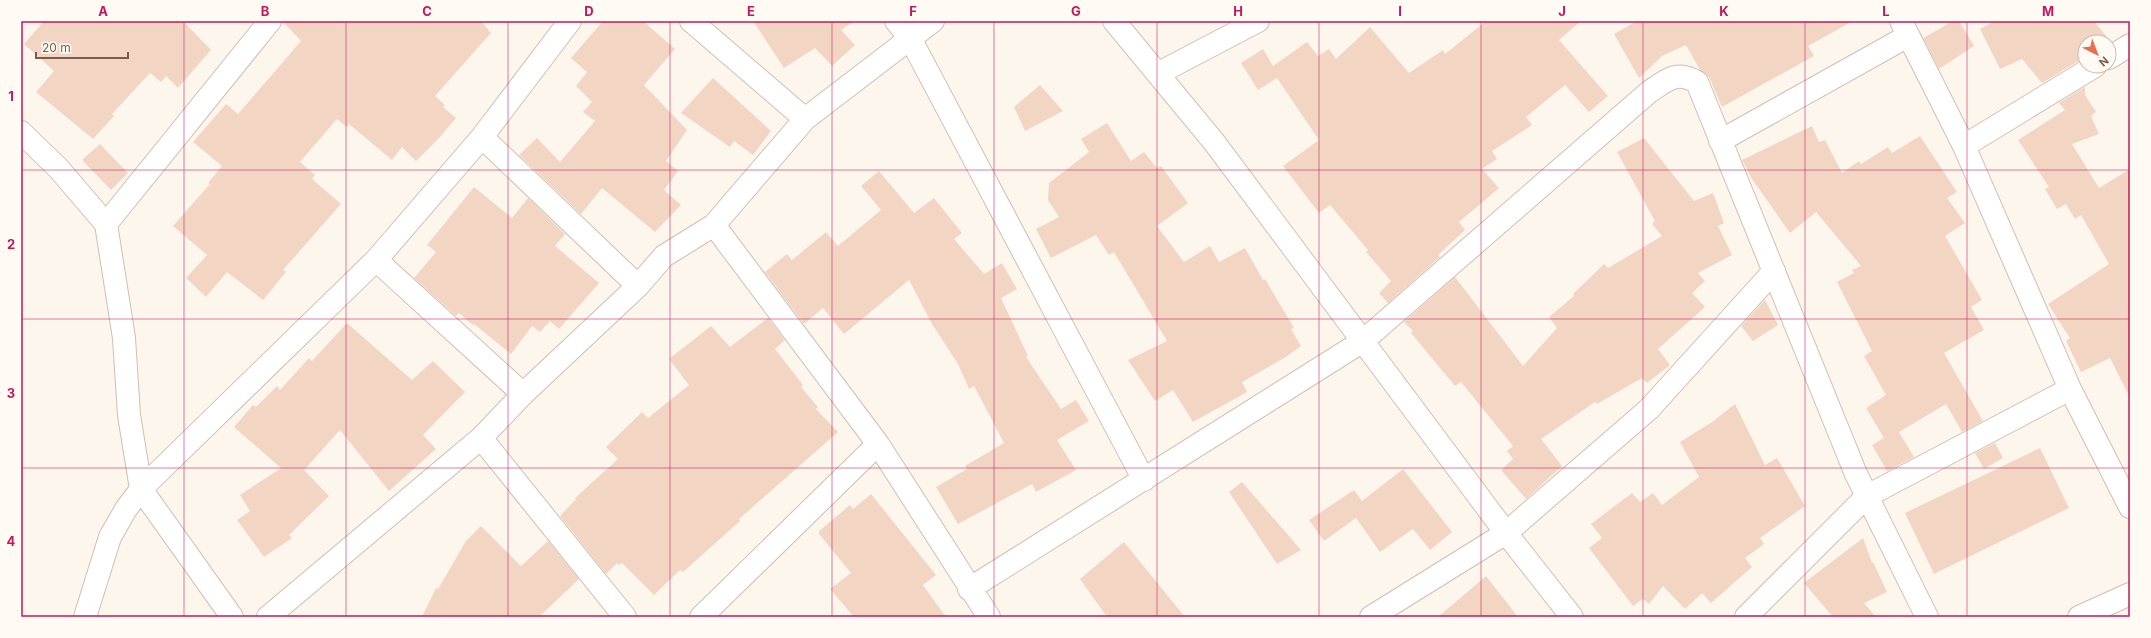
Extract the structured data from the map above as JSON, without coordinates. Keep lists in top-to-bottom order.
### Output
{
  "scale_bar": "20 m",
  "north": "bottom right",
  "grid": {
    "columns": [
      "A",
      "B",
      "C",
      "D",
      "E",
      "F",
      "G",
      "H",
      "I",
      "J",
      "K",
      "L",
      "M"
    ],
    "rows": [
      "1",
      "2",
      "3",
      "4"
    ]
  }
}
